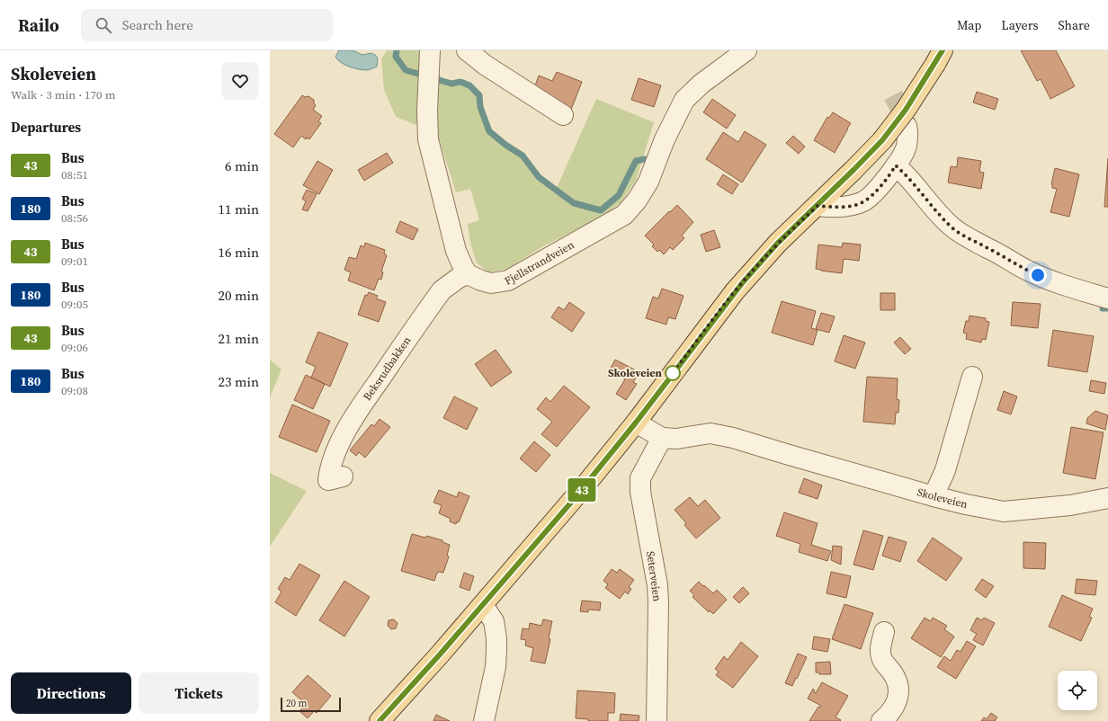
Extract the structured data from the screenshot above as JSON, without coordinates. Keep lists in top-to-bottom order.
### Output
{
  "streets": {
    "street": [
      "Fjellstrandveien",
      "Beksrudbakken",
      "Skoleveien",
      "Seterveien"
    ]
  },
  "crossings": [
    ["Fjellstrandveien", "Beksrudbakken"],
    ["Skoleveien", "Seterveien"]
  ],
  "places": ["Skoleveien"],
  "lines": ["bus line 43"],
  "scale_bar": "20 m",
  "page": {
    "header": "Railo",
    "search": "Search here",
    "nav": ["Map", "Layers", "Share"],
    "heading": [
      ["Skoleveien", "Walk · 3 min · 170 m"],
      "Departures"
    ],
    "on_map": "43",
    "list": [
      {
        "mark": "43",
        "name": "Bus",
        "note": "08:51",
        "value": "6 min"
      },
      {
        "mark": "180",
        "name": "Bus",
        "note": "08:56",
        "value": "11 min"
      },
      {
        "mark": "43",
        "name": "Bus",
        "note": "09:01",
        "value": "16 min"
      },
      {
        "mark": "180",
        "name": "Bus",
        "note": "09:05",
        "value": "20 min"
      },
      {
        "mark": "43",
        "name": "Bus",
        "note": "09:06",
        "value": "21 min"
      },
      {
        "mark": "180",
        "name": "Bus",
        "note": "09:08",
        "value": "23 min"
      }
    ],
    "buttons": ["Directions", "Tickets"],
    "scale": "20 m"
  }
}
